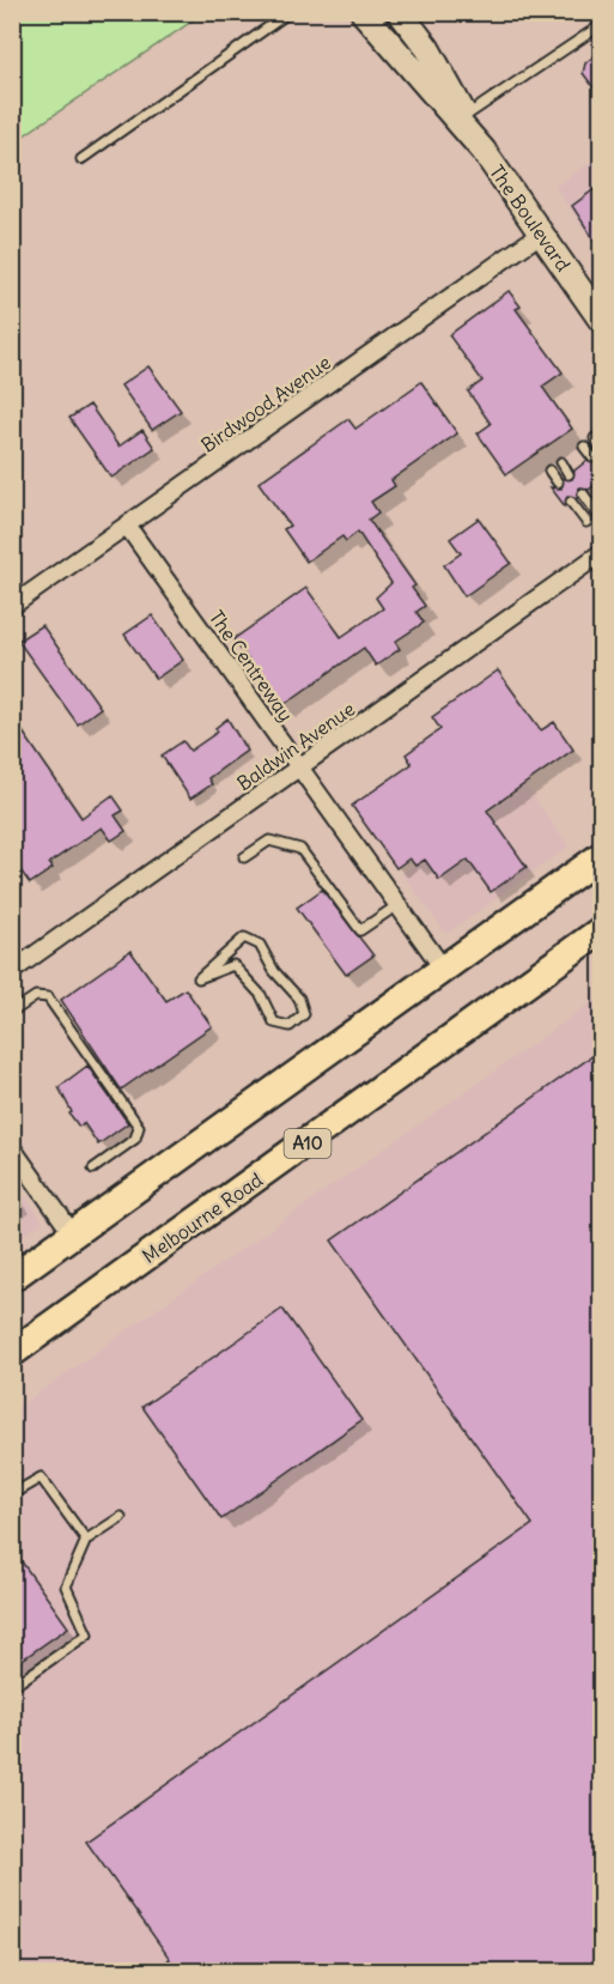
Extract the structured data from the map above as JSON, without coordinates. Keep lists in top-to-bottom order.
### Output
{
  "streets": {
    "highway": ["A10", "Melbourne Road"],
    "main road": ["The Boulevard"],
    "street": ["Birdwood Avenue", "The Centreway", "Baldwin Avenue"]
  },
  "crossings": [
    ["The Boulevard", "Birdwood Avenue"],
    ["Birdwood Avenue", "The Centreway"],
    ["The Centreway", "Baldwin Avenue"]
  ]
}
